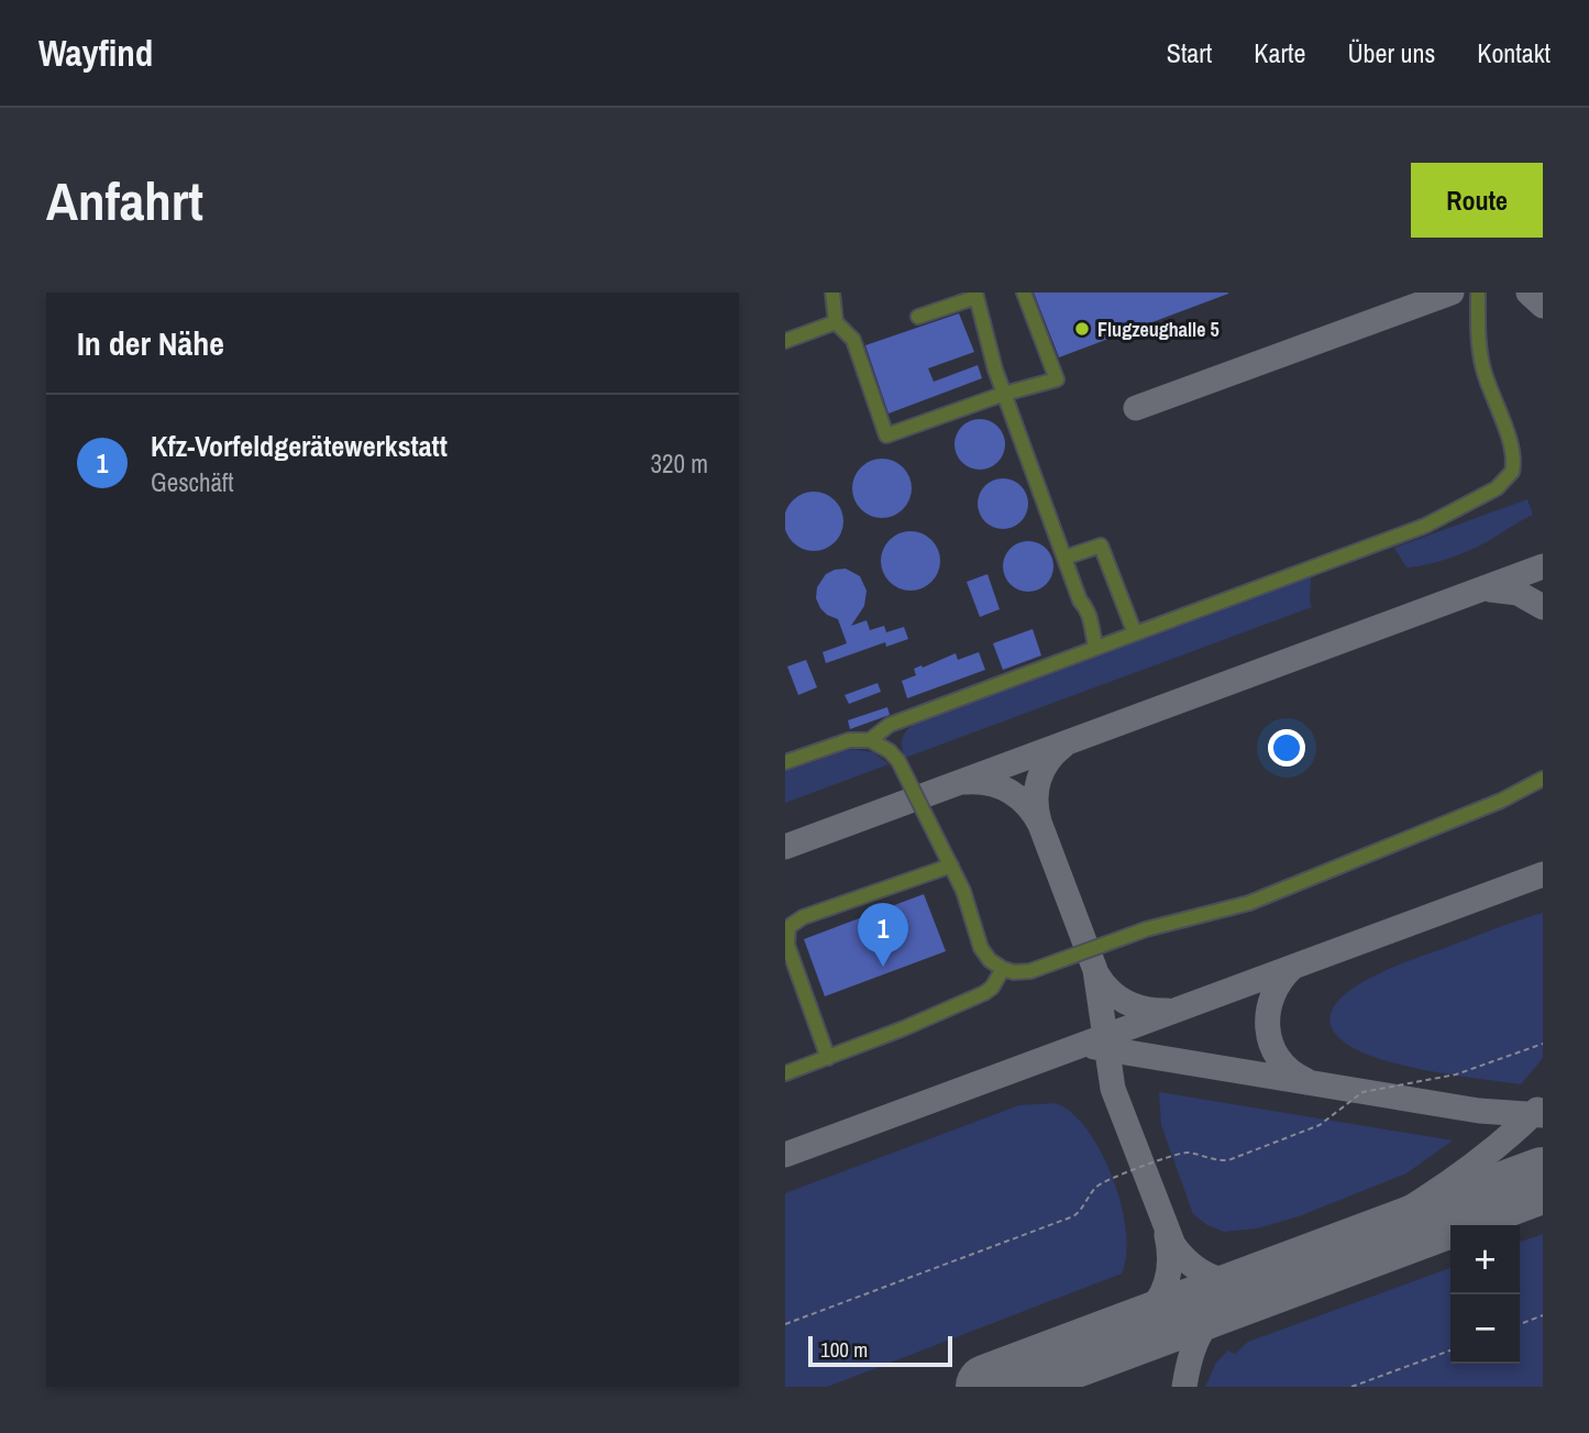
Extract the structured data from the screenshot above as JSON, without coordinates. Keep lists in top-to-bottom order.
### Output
{
  "places": ["Flugzeughalle 5"],
  "scale_bar": "100 m",
  "page": {
    "header": "Wayfind",
    "nav": [
      "Start",
      "Karte",
      "Über uns",
      "Kontakt"
    ],
    "buttons": "Route",
    "title": "Anfahrt",
    "heading": "In der Nähe",
    "list": [
      {
        "mark": "1",
        "name": "Kfz-Vorfeldgerätewerkstatt",
        "note": "Geschäft",
        "value": "320 m"
      }
    ],
    "pins": "1",
    "map_buttons": ["+", "−"],
    "scale": "100 m"
  }
}
